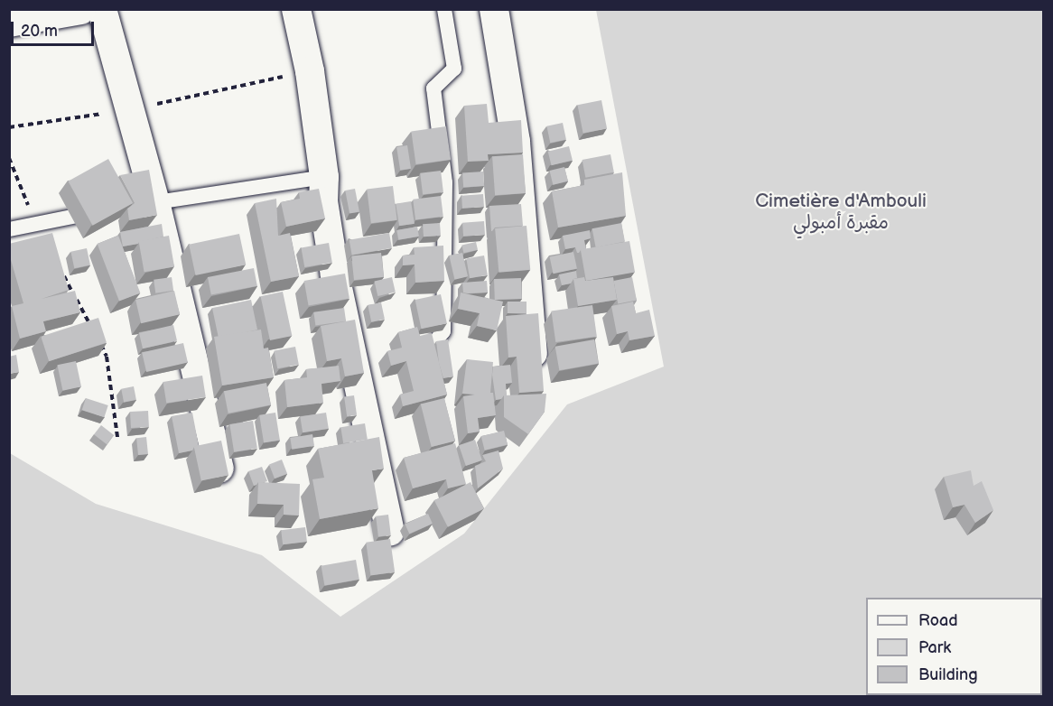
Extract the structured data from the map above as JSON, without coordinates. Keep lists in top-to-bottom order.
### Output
{
  "parks": ["Cimetière d'Ambouli مقبرة أمبولي"],
  "legend": ["Road", "Park", "Building"],
  "scale_bar": "20 m"
}
